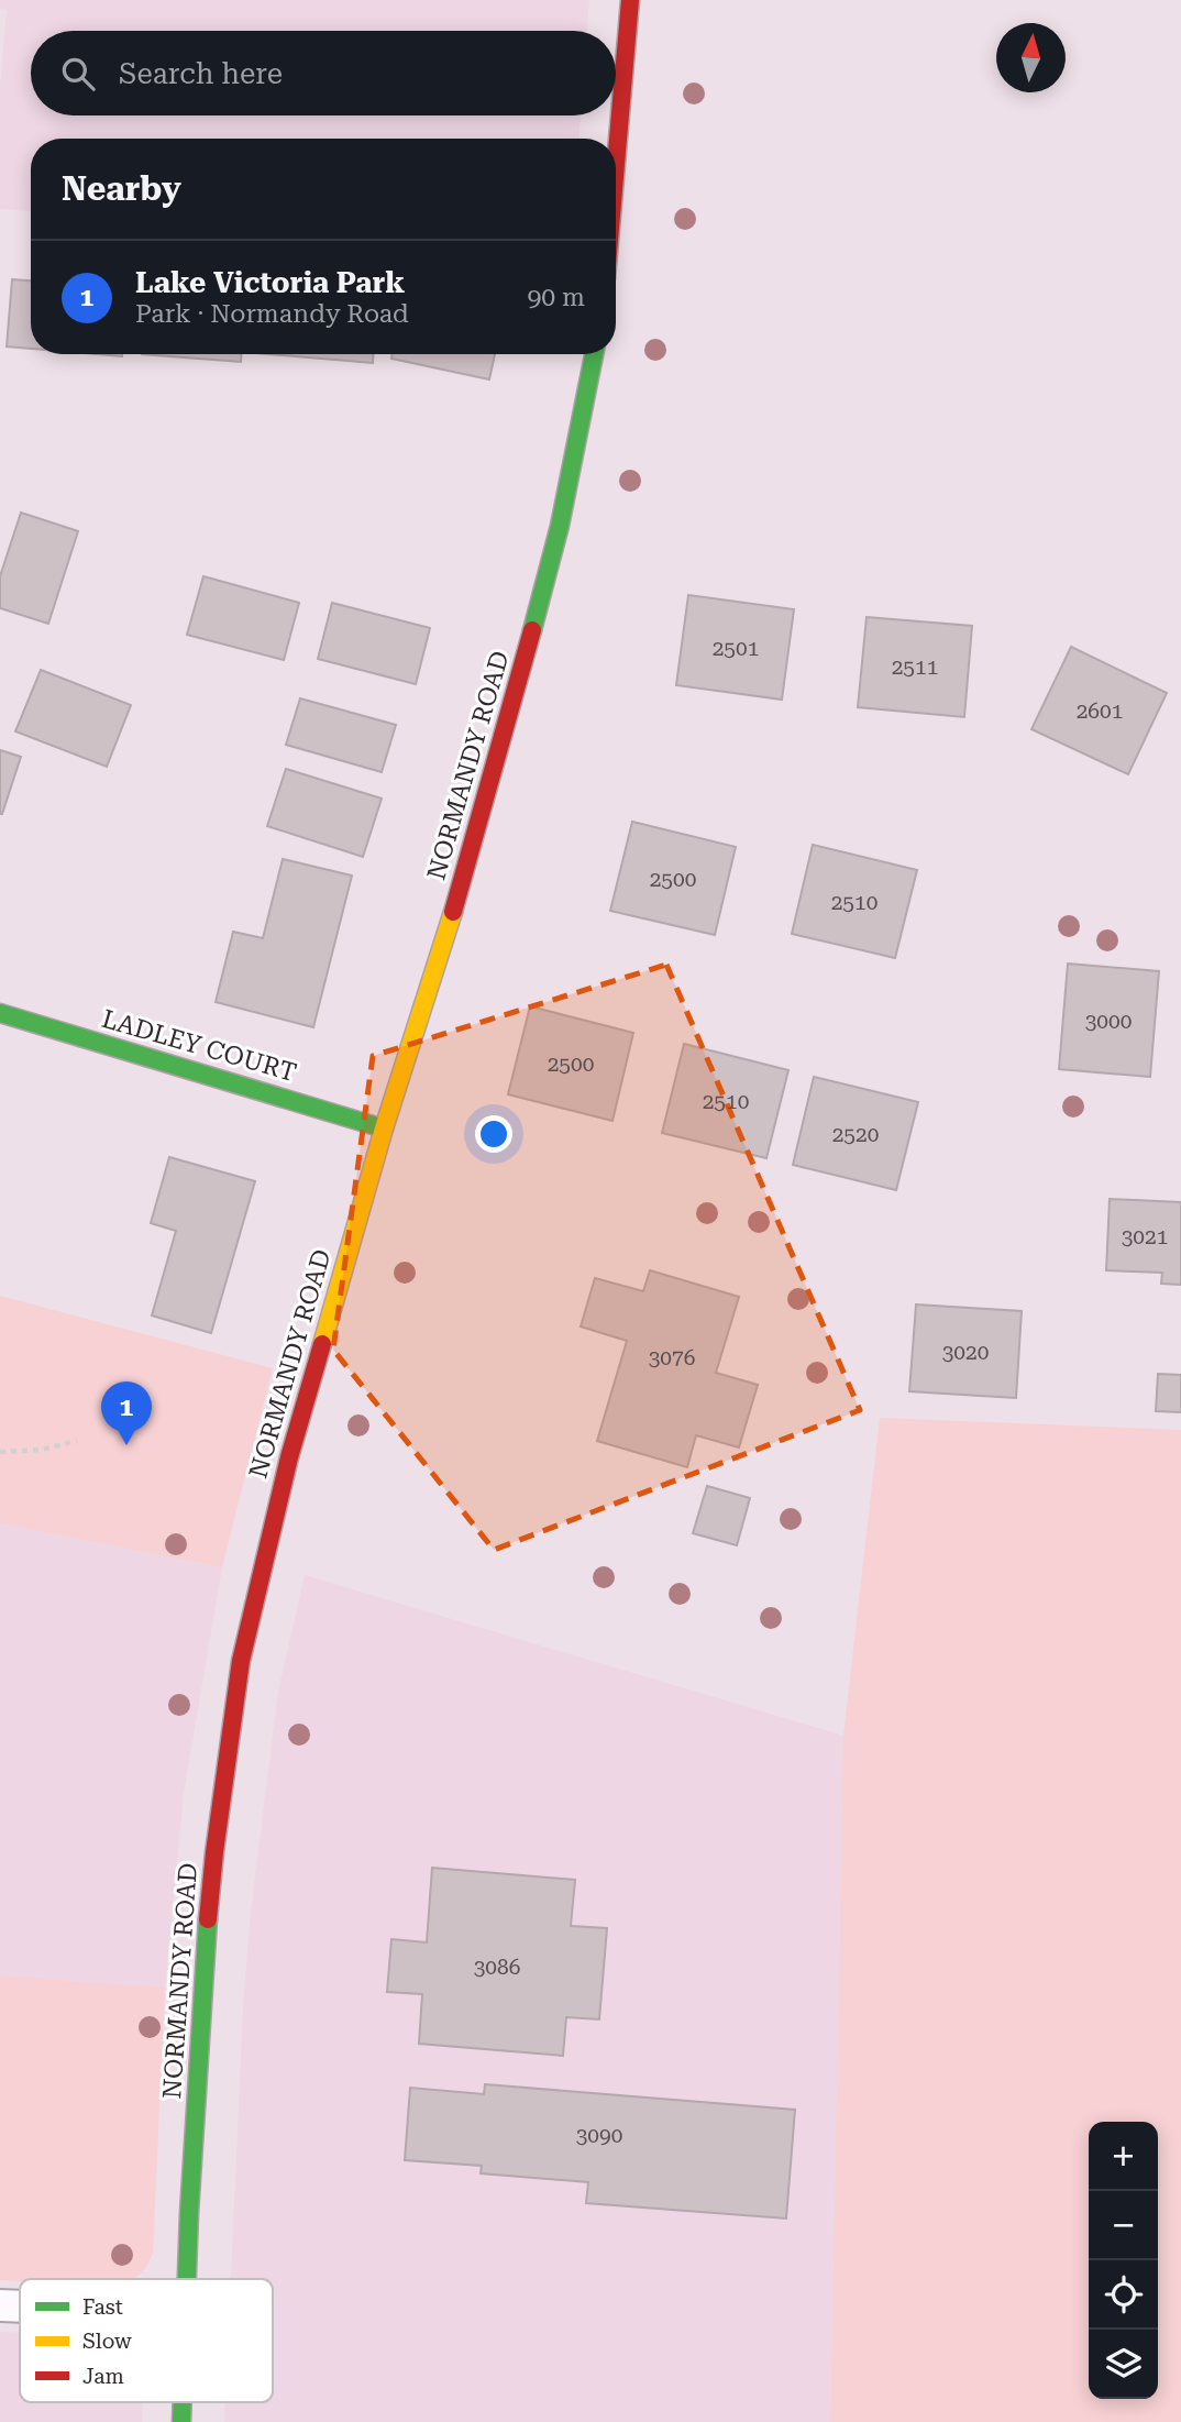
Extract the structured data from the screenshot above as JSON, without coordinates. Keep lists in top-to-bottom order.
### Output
{
  "streets": {
    "street": ["NORMANDY ROAD", "LADLEY COURT"]
  },
  "crossings": [
    ["NORMANDY ROAD", "LADLEY COURT"]
  ],
  "house_numbers": [
    "2501",
    "2511",
    "2601",
    "2500",
    "2510",
    "3000",
    "2500",
    "2510",
    "2520",
    "3021",
    "3020",
    "3076",
    "3086",
    "3090"
  ],
  "legend": ["Fast", "Slow", "Jam"],
  "north": "top",
  "page": {
    "search": "Search here",
    "heading": "Nearby",
    "list": [
      {
        "mark": "1",
        "name": "Lake Victoria Park",
        "note": "Park · Normandy Road",
        "value": "90 m"
      }
    ],
    "pins": "1",
    "map_buttons": ["+", "−"]
  }
}
